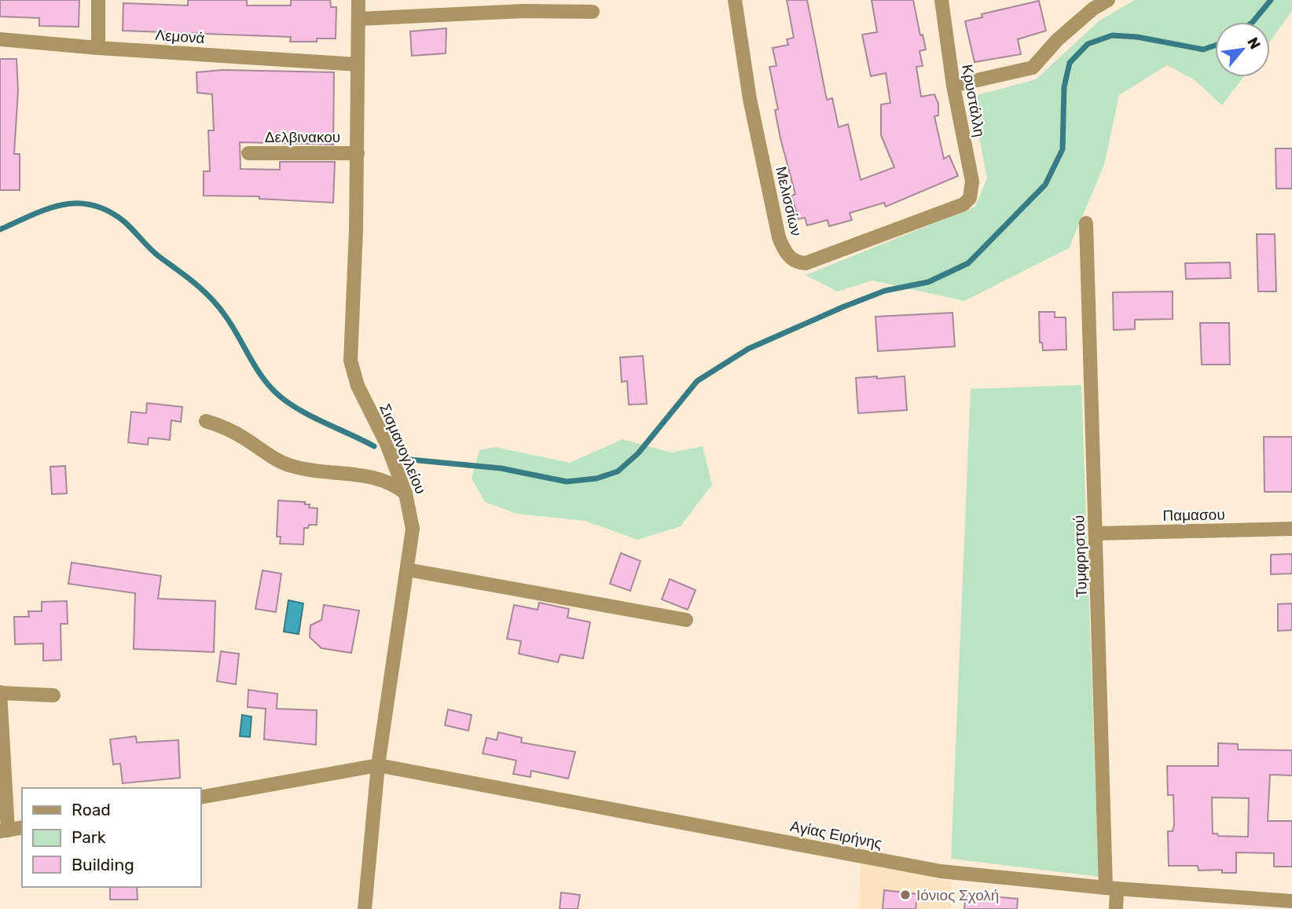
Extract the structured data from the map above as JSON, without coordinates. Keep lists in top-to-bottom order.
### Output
{
  "streets": {
    "street": [
      "Λεμονά",
      "Κρυστάλλη",
      "Δελβινακου",
      "Μελισσίων",
      "Σισμανογλείου",
      "Παμασου",
      "Τυμφρηστού",
      "Αγίας Ειρήνης"
    ]
  },
  "crossings": [
    ["Λεμονά", "Σισμανογλείου"],
    ["Κρυστάλλη", "Μελισσίων"],
    ["Δελβινακου", "Σισμανογλείου"],
    ["Σισμανογλείου", "Αγίας Ειρήνης"],
    ["Παμασου", "Τυμφρηστού"],
    ["Τυμφρηστού", "Αγίας Ειρήνης"]
  ],
  "places": ["Ιόνιος Σχολή"],
  "legend": ["Road", "Park", "Building"],
  "north": "top right"
}
